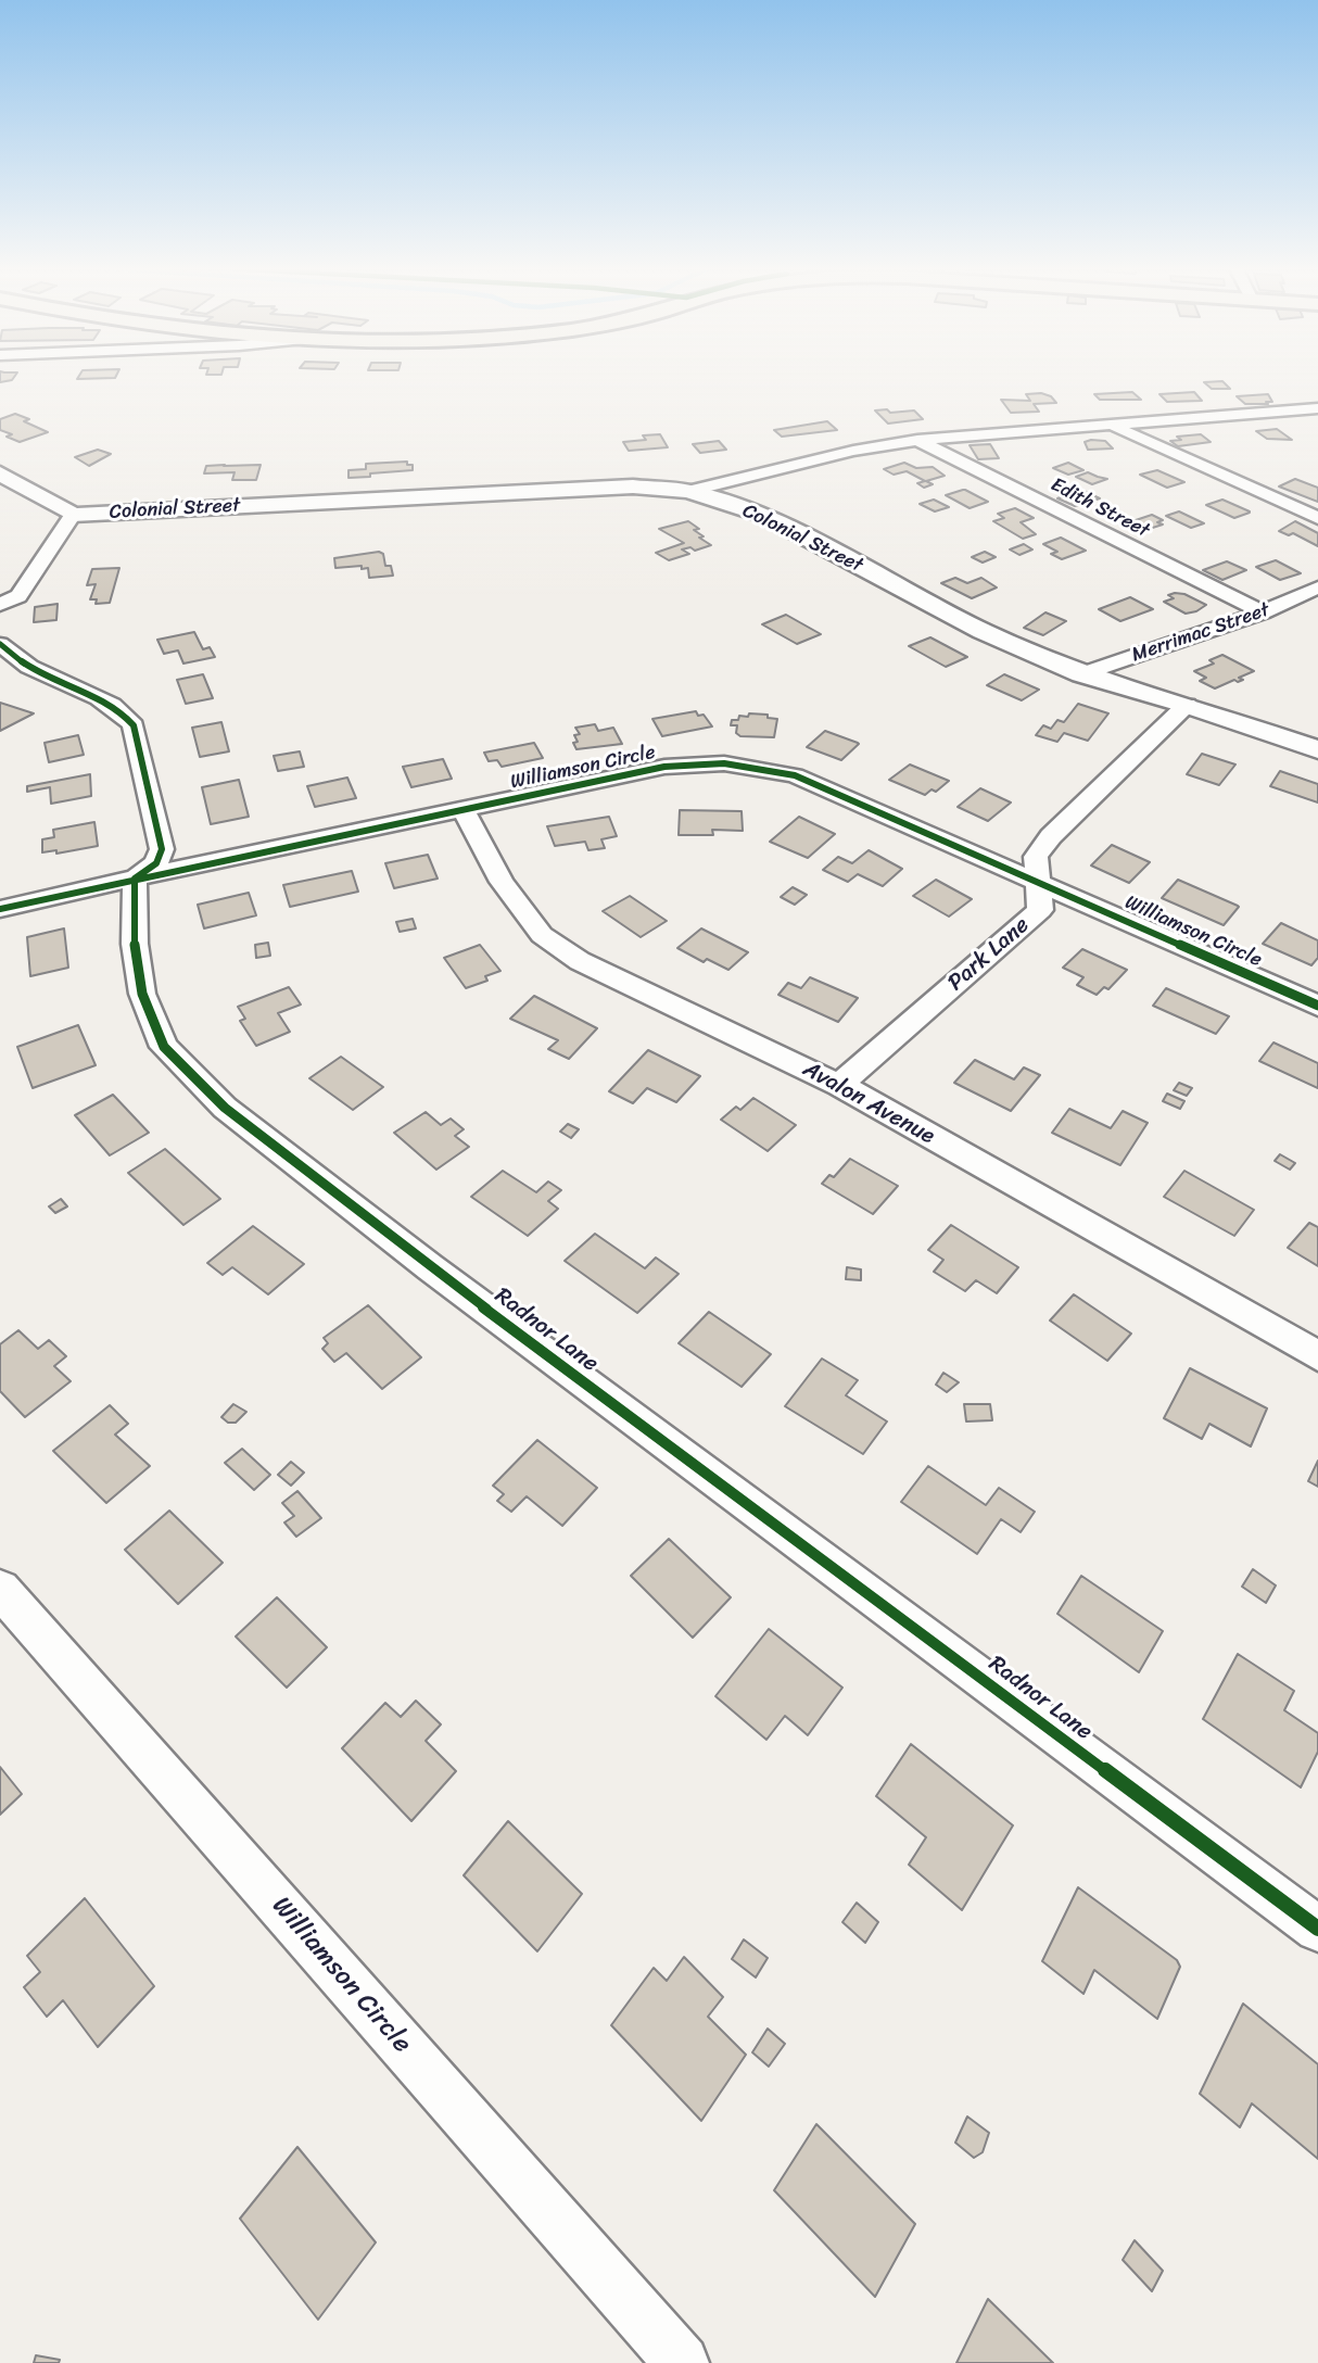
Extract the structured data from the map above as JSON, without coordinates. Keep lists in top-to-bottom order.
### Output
{
  "streets": {
    "street": [
      "Edith Street",
      "Colonial Street",
      "Merrimac Street",
      "Williamson Circle",
      "Park Lane",
      "Avalon Avenue",
      "Radnor Lane"
    ]
  },
  "crossings": [
    ["Edith Street", "Merrimac Street"],
    ["Colonial Street", "Merrimac Street"],
    ["Colonial Street", "Park Lane"],
    ["Williamson Circle", "Park Lane"],
    ["Williamson Circle", "Avalon Avenue"],
    ["Williamson Circle", "Radnor Lane"],
    ["Park Lane", "Avalon Avenue"]
  ]
}
